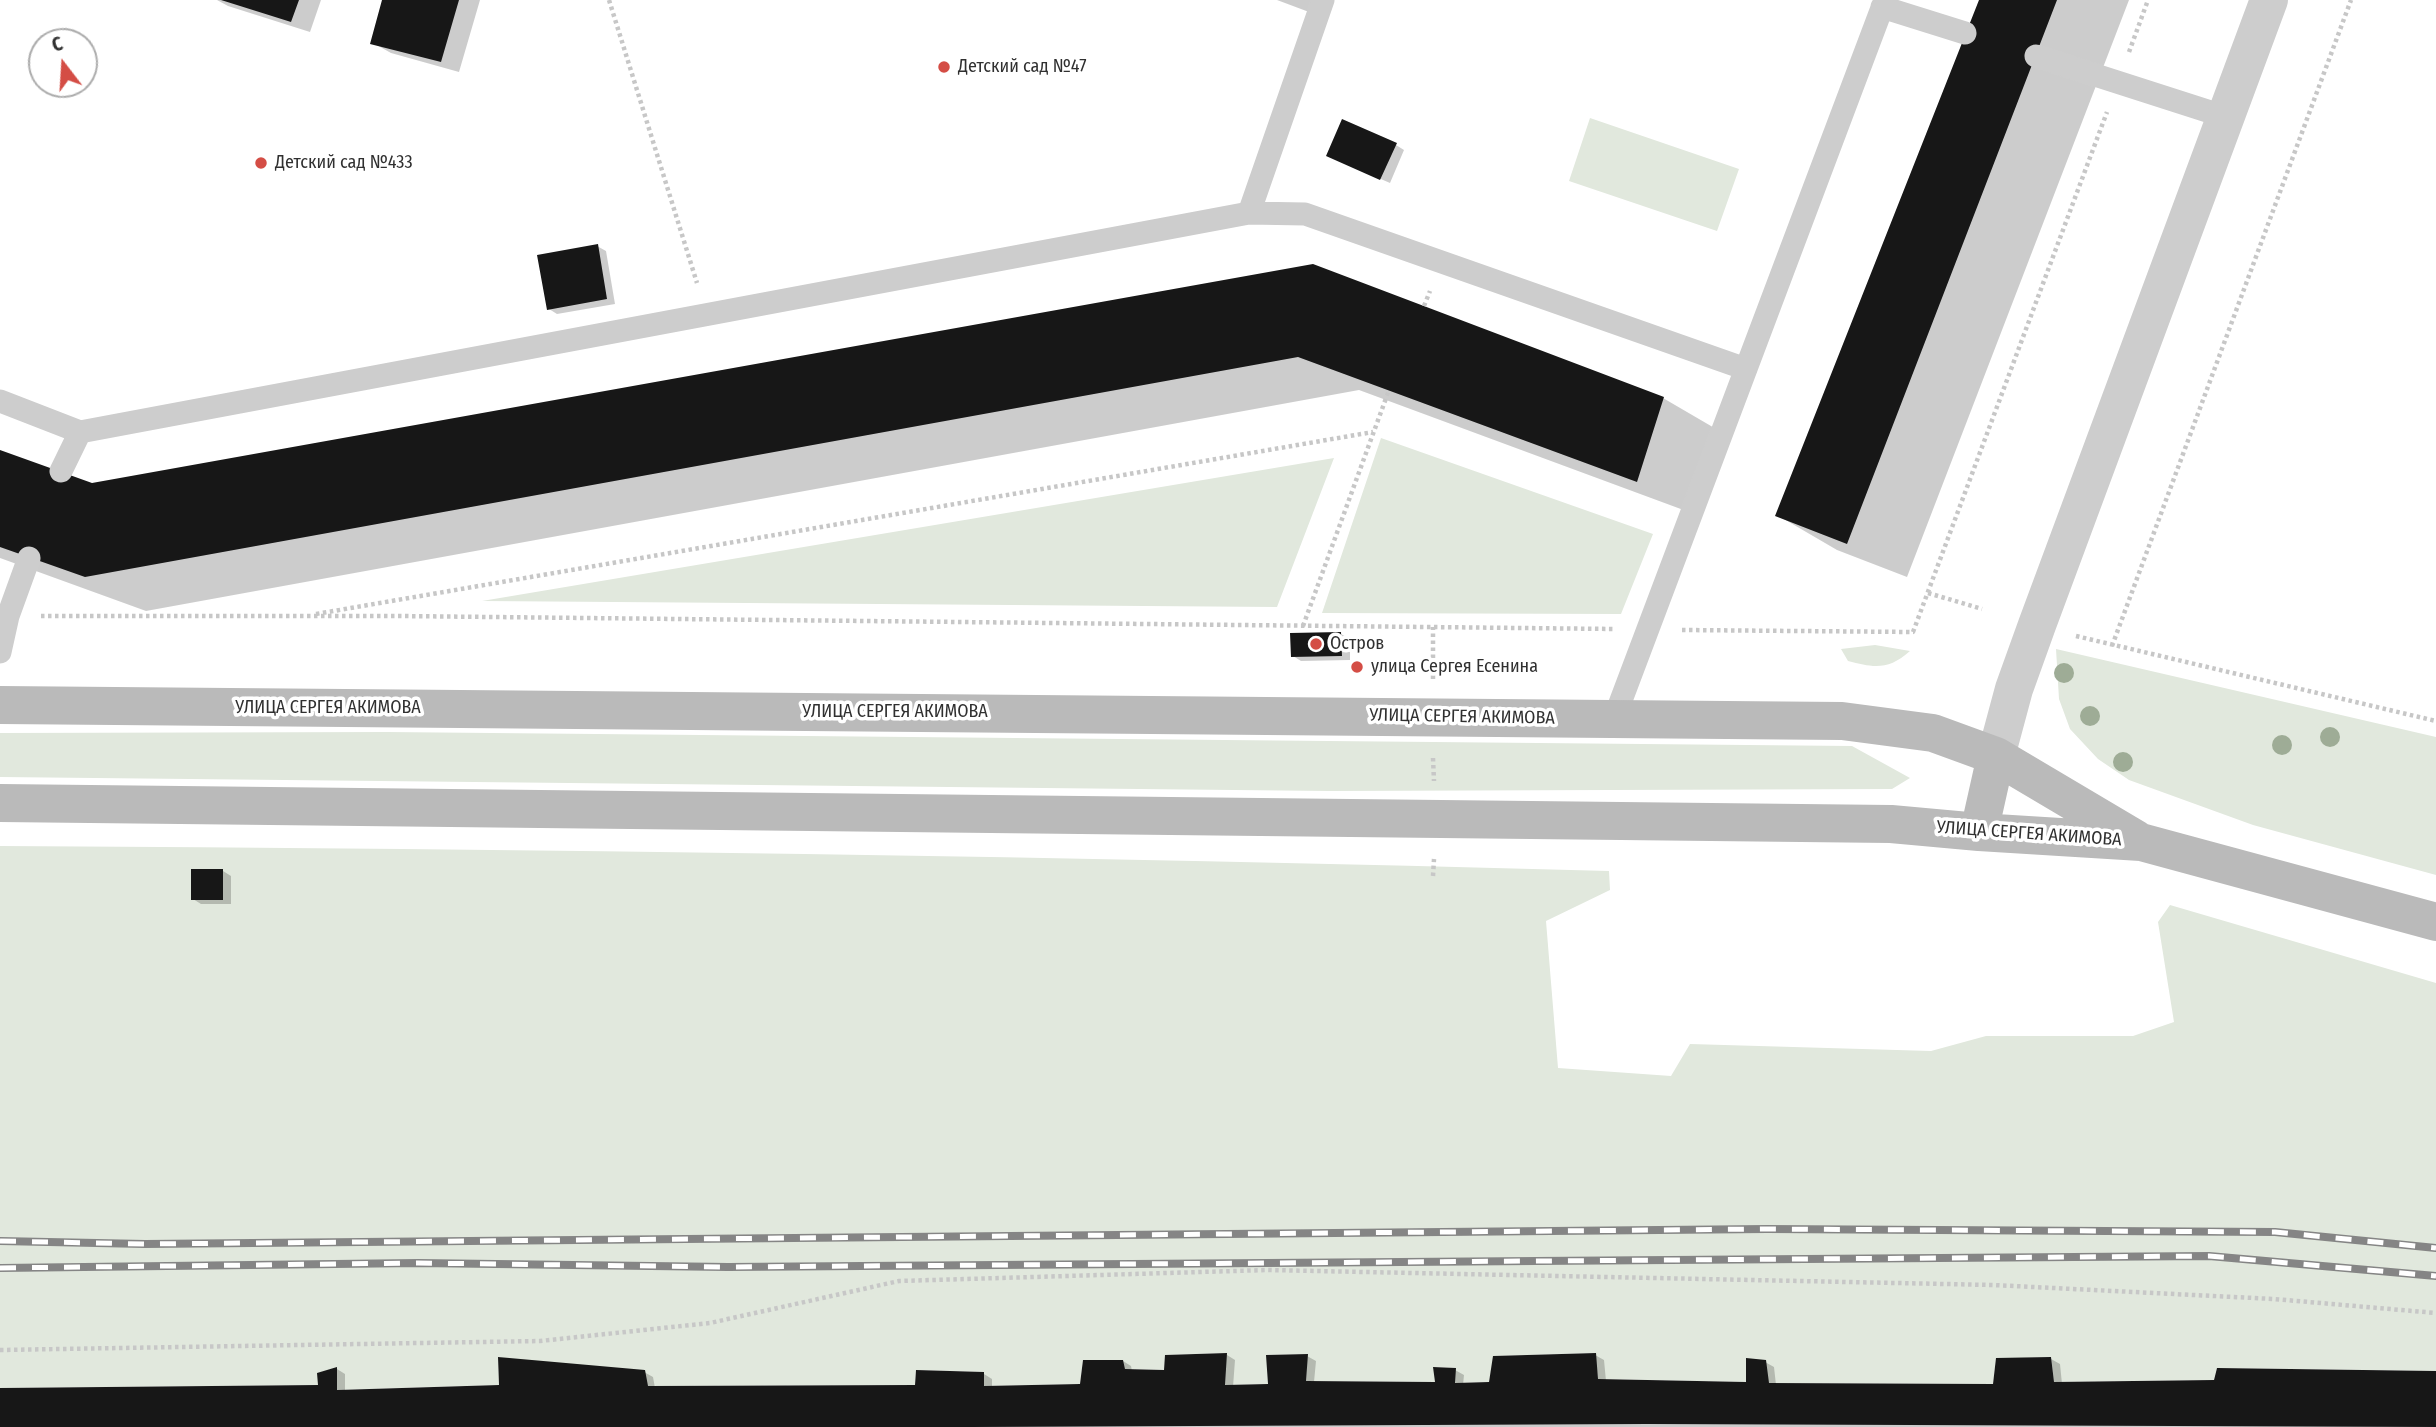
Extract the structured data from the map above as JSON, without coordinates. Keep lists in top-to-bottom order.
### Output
{
  "streets": {
    "main road": ["УЛИЦА СЕРГЕЯ АКИМОВА"]
  },
  "places": [
    "Детский сад №47",
    "Детский сад №433",
    "Остров",
    "улица Сергея Есенина"
  ],
  "north": "top"
}
